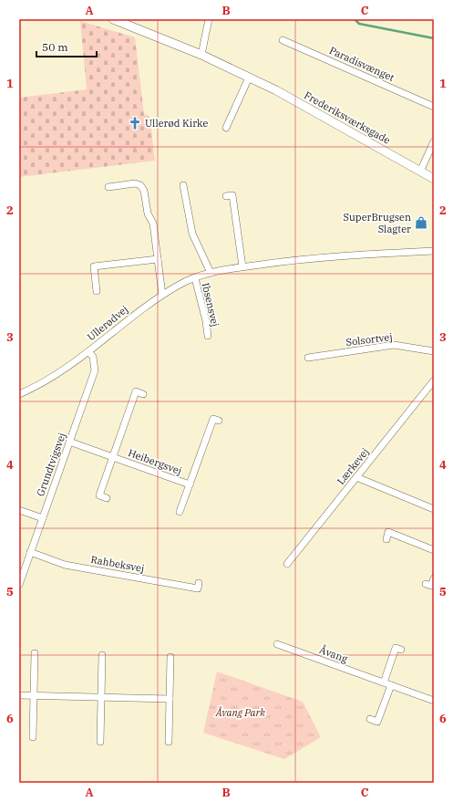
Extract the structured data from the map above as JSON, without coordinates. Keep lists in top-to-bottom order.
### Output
{
  "streets": {
    "street": [
      "Paradisvænget",
      "Frederiksværksgade",
      "Ibsensvej",
      "Ullerødvej",
      "Solsortvej",
      "Heibergsvej",
      "Grundtvigsvej",
      "Lærkevej",
      "Rahbeksvej",
      "Åvang"
    ]
  },
  "crossings": [
    ["Ibsensvej", "Ullerødvej"],
    ["Ullerødvej", "Grundtvigsvej"],
    ["Heibergsvej", "Grundtvigsvej"],
    ["Grundtvigsvej", "Rahbeksvej"]
  ],
  "parks": ["Åvang Park"],
  "places": {
    "church": ["Ullerød Kirke"],
    "shop": ["SuperBrugsen Slagter"]
  },
  "scale_bar": "50 m",
  "grid": {
    "columns": ["A", "B", "C"],
    "rows": [
      "1",
      "2",
      "3",
      "4",
      "5",
      "6"
    ]
  }
}
